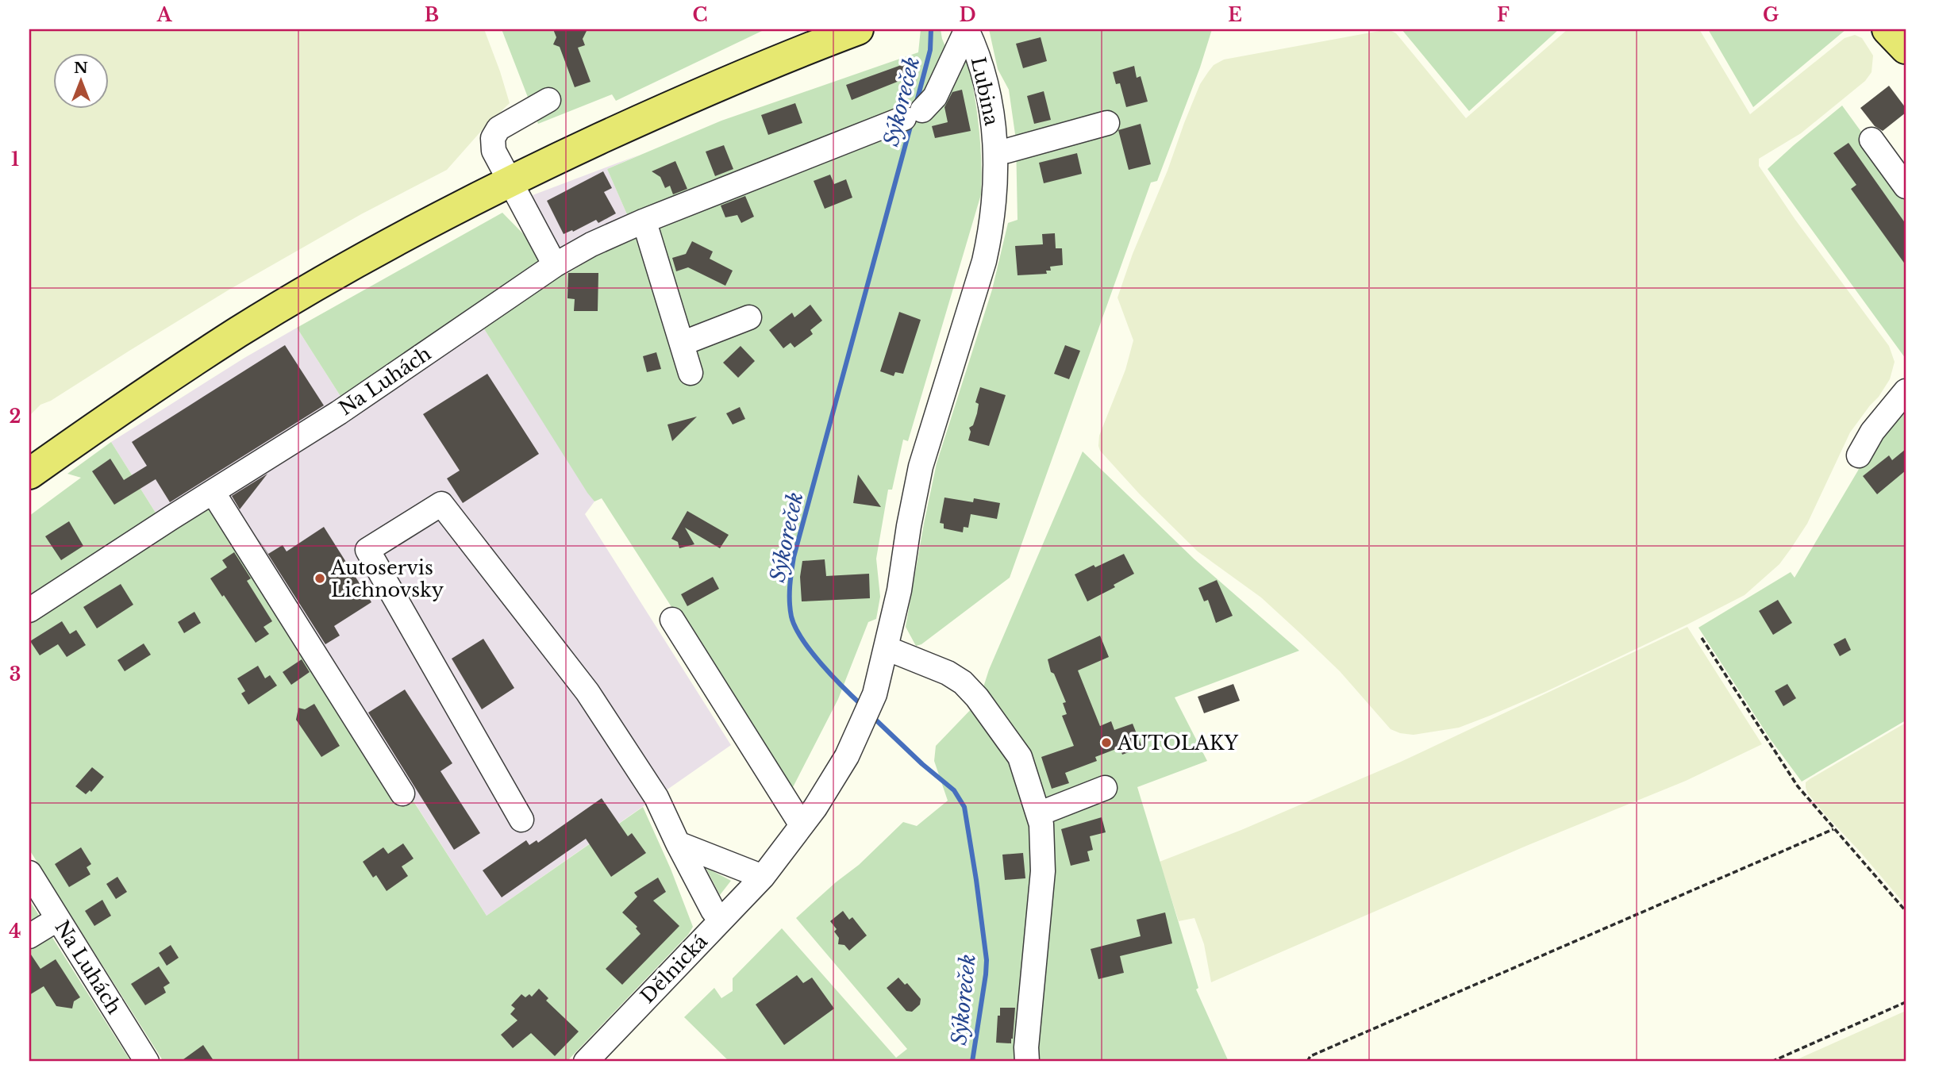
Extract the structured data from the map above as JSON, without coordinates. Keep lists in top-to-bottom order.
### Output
{
  "streets": {
    "street": ["Lubina", "Na Luhách", "Dělnická"]
  },
  "crossings": [
    ["Lubina", "Na Luhách"],
    ["Lubina", "Dělnická"]
  ],
  "water": ["Sýkoreček"],
  "places": ["Autoservis Lichnovsky", "AUTOLAKY"],
  "north": "top",
  "grid": {
    "columns": [
      "A",
      "B",
      "C",
      "D",
      "E",
      "F",
      "G"
    ],
    "rows": [
      "1",
      "2",
      "3",
      "4"
    ]
  }
}
